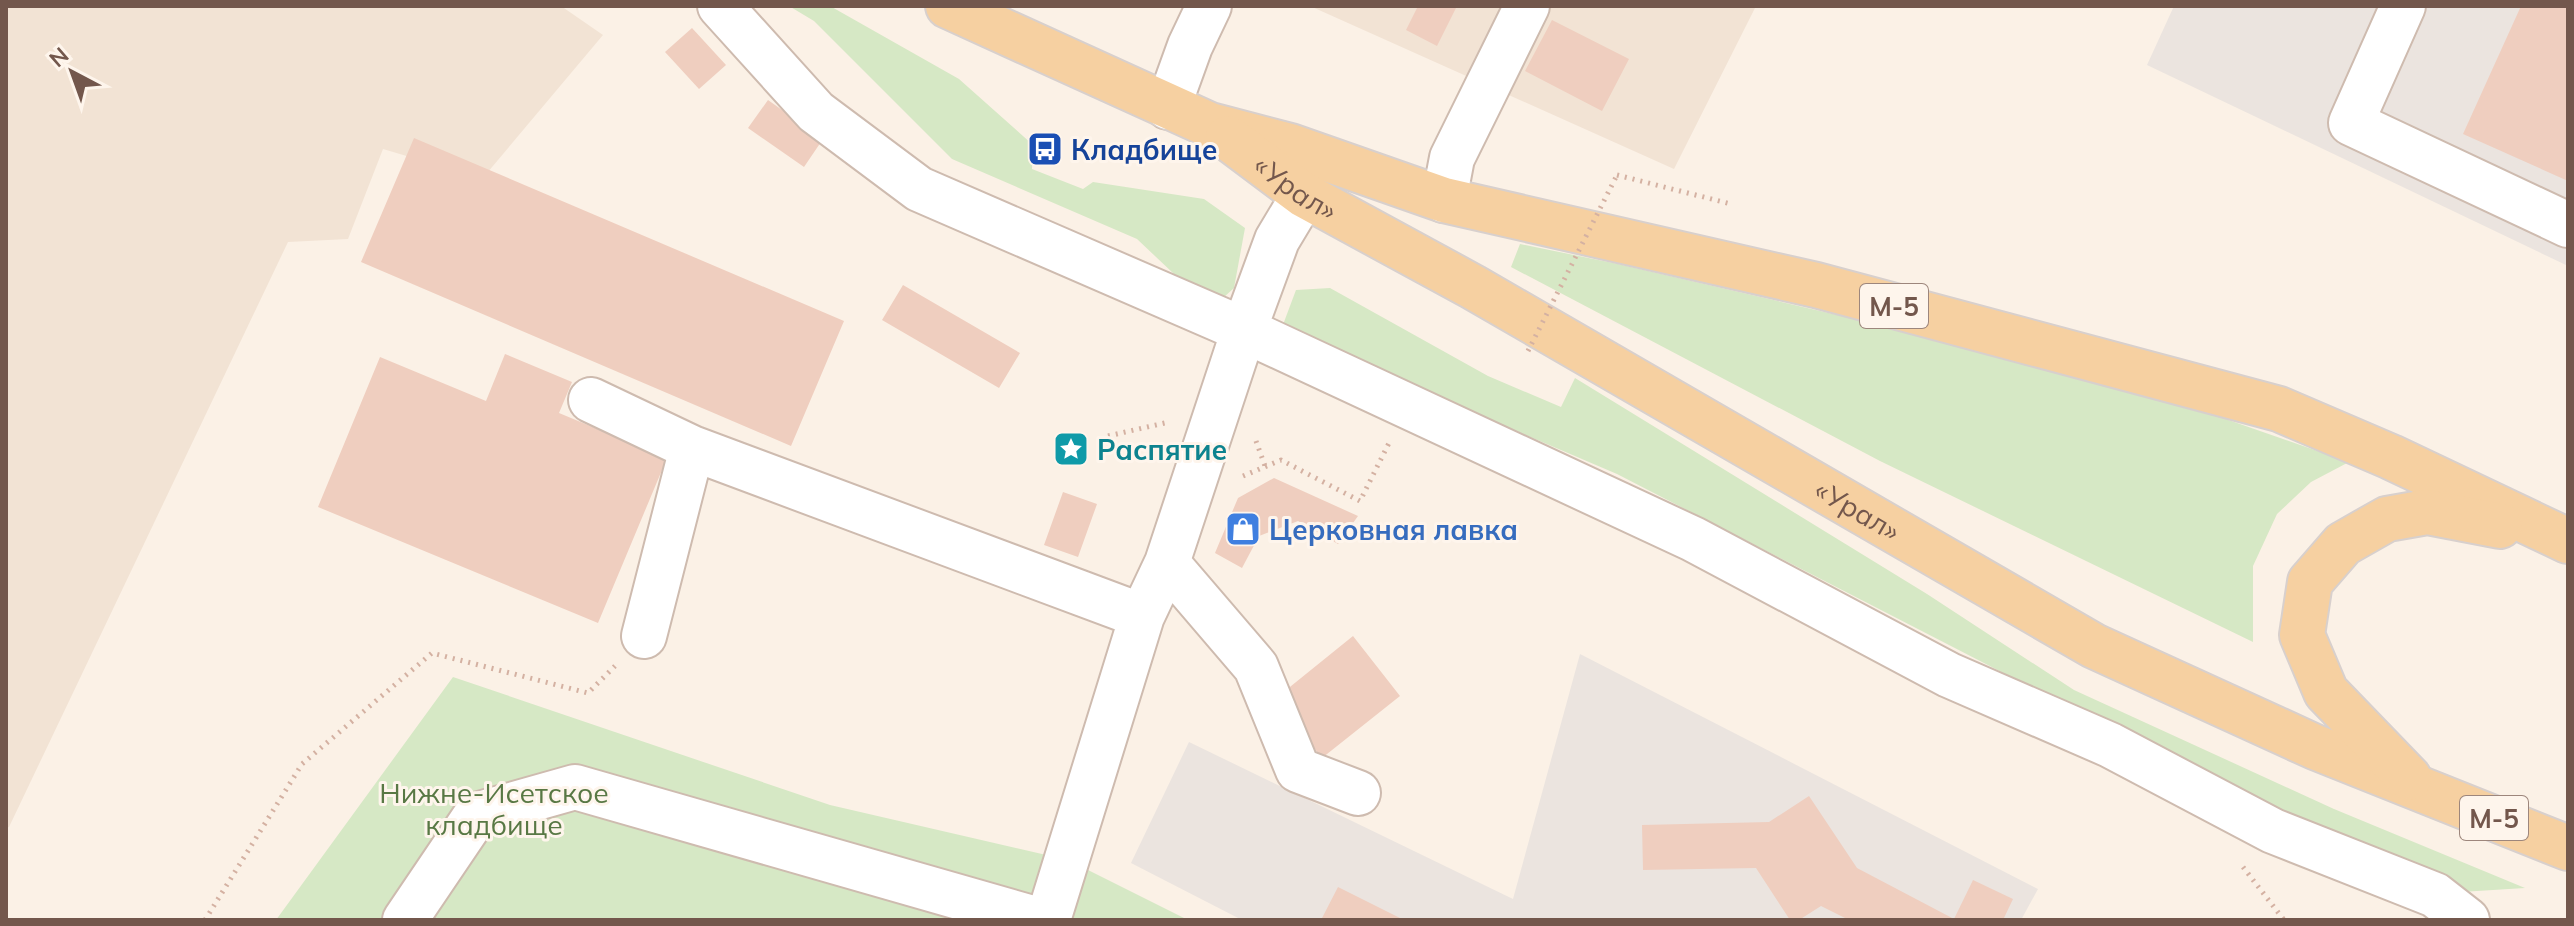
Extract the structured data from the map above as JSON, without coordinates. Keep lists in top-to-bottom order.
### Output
{
  "streets": {
    "main road": ["«Урал»", "М-5"]
  },
  "crossings": [
    ["«Урал»", "М-5"]
  ],
  "parks": ["Нижне-Исетское кладбище"],
  "places": {
    "bus stop": ["Кладбище"],
    "place": ["Распятие"],
    "shop": ["Церковная лавка"]
  },
  "north": "top left"
}
